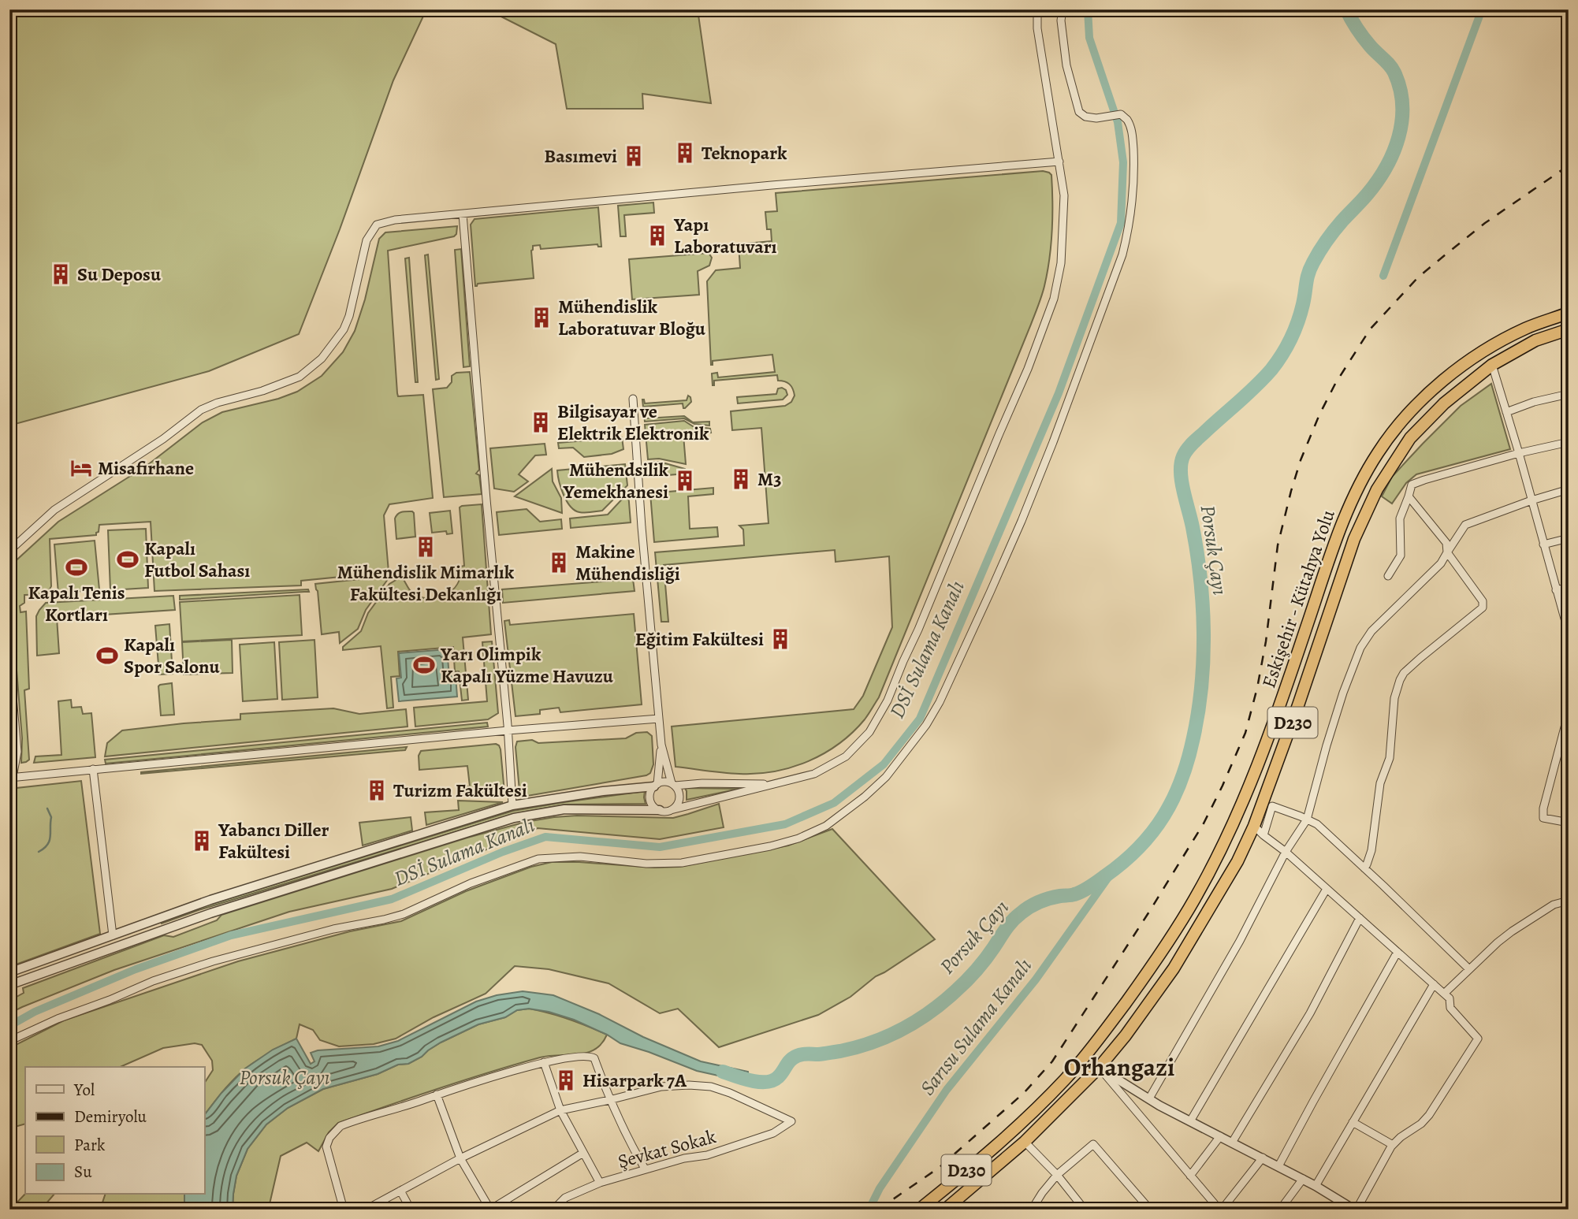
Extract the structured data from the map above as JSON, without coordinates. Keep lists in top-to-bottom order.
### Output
{
  "streets": {
    "highway": ["Eskişehir - Kütahya Yolu", "D230"],
    "street": ["Şevkat Sokak"]
  },
  "districts": ["Orhangazi"],
  "water": ["Porsuk Çayı", "DSİ Sulama Kanalı", "Sarısu Sulama Kanalı"],
  "places": {
    "building": [
      "Teknopark",
      "Basımevi",
      "Yapı Laboratuvarı",
      "Su Deposu",
      "Mühendislik Laboratuvar Bloğu",
      "Bilgisayar ve Elektrik Elektronik",
      "M3",
      "Mühendsilik Yemekhanesi",
      "Mühendislik Mimarlık Fakültesi Dekanlığı",
      "Makine Mühendisliği",
      "Eğitim Fakültesi",
      "Turizm Fakültesi",
      "Yabancı Diller Fakültesi",
      "Hisarpark 7A"
    ],
    "hotel": ["Misafirhane"],
    "sports": [
      "Kapalı Futbol Sahası",
      "Kapalı Tenis Kortları",
      "Kapalı Spor Salonu",
      "Yarı Olimpik Kapalı Yüzme Havuzu"
    ]
  },
  "legend": [
    "Yol",
    "Demiryolu",
    "Park",
    "Su"
  ]
}
